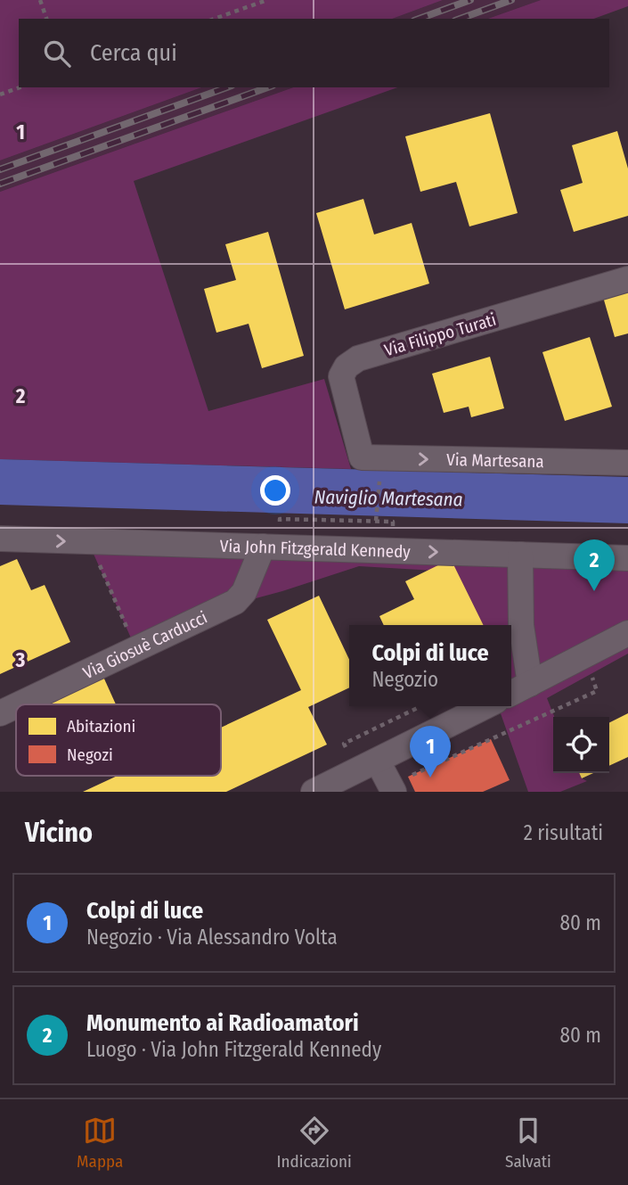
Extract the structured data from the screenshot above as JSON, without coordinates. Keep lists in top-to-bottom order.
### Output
{
  "streets": {
    "street": [
      "Via Filippo Turati",
      "Via Martesana",
      "Via John Fitzgerald Kennedy",
      "Via Giosuè Carducci"
    ]
  },
  "crossings": [
    ["Via Filippo Turati", "Via Martesana"],
    ["Via John Fitzgerald Kennedy", "Via Giosuè Carducci"]
  ],
  "one_way": ["Via Martesana", "Via John Fitzgerald Kennedy"],
  "water": ["Naviglio Martesana"],
  "legend": ["Abitazioni", "Negozi"],
  "page": {
    "search": "Cerca qui",
    "pins": ["2", "1"],
    "popup": ["Colpi di luce", "Negozio"],
    "heading": ["Vicino", "2 risultati"],
    "list": [
      {
        "mark": "1",
        "name": "Colpi di luce",
        "note": "Negozio · Via Alessandro Volta",
        "value": "80 m"
      },
      {
        "mark": "2",
        "name": "Monumento ai Radioamatori",
        "note": "Luogo · Via John Fitzgerald Kennedy",
        "value": "80 m"
      }
    ],
    "nav": ["Mappa", "Indicazioni", "Salvati"]
  },
  "grid": {
    "rows": ["1", "2", "3"]
  }
}
